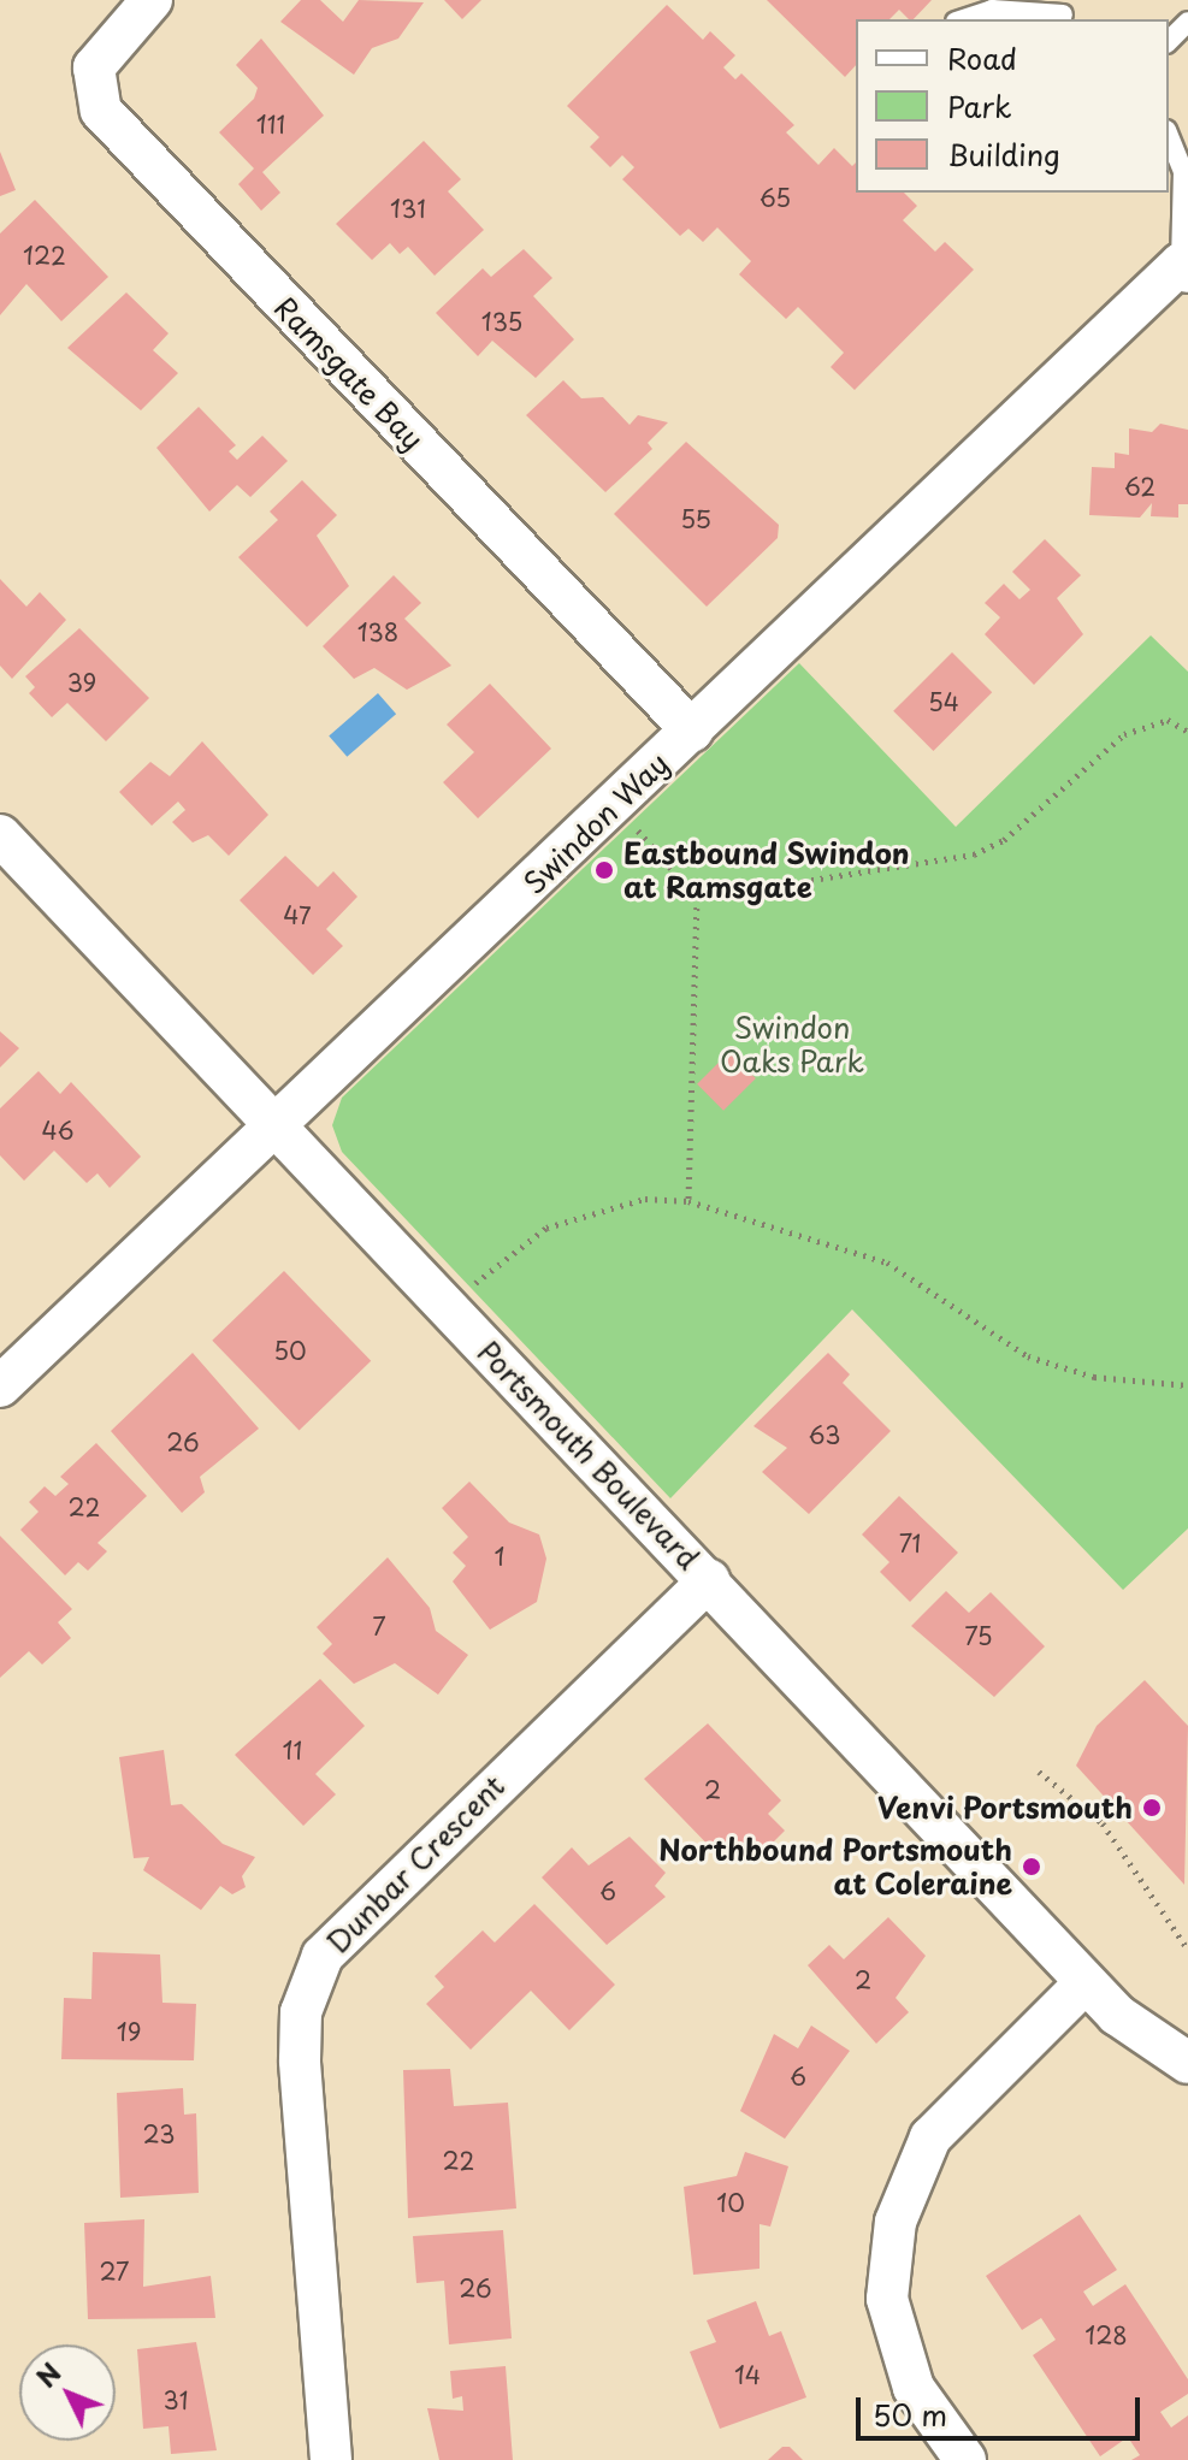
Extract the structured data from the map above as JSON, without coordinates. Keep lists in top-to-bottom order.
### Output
{
  "streets": {
    "street": [
      "Ramsgate Bay",
      "Swindon Way",
      "Portsmouth Boulevard",
      "Dunbar Crescent"
    ]
  },
  "crossings": [
    ["Ramsgate Bay", "Swindon Way"],
    ["Swindon Way", "Portsmouth Boulevard"],
    ["Portsmouth Boulevard", "Dunbar Crescent"]
  ],
  "parks": ["Swindon Oaks Park"],
  "places": ["Eastbound Swindon at Ramsgate", "Venvi Portsmouth", "Northbound Portsmouth at Coleraine"],
  "house_numbers": [
    "111",
    "65",
    "131",
    "122",
    "135",
    "62",
    "55",
    "138",
    "39",
    "54",
    "47",
    "46",
    "50",
    "63",
    "26",
    "22",
    "71",
    "1",
    "7",
    "75",
    "11",
    "2",
    "6",
    "2",
    "19",
    "6",
    "23",
    "22",
    "10",
    "27",
    "26",
    "128",
    "14",
    "31"
  ],
  "legend": ["Road", "Park", "Building"],
  "scale_bar": "50 m",
  "north": "top left"
}
